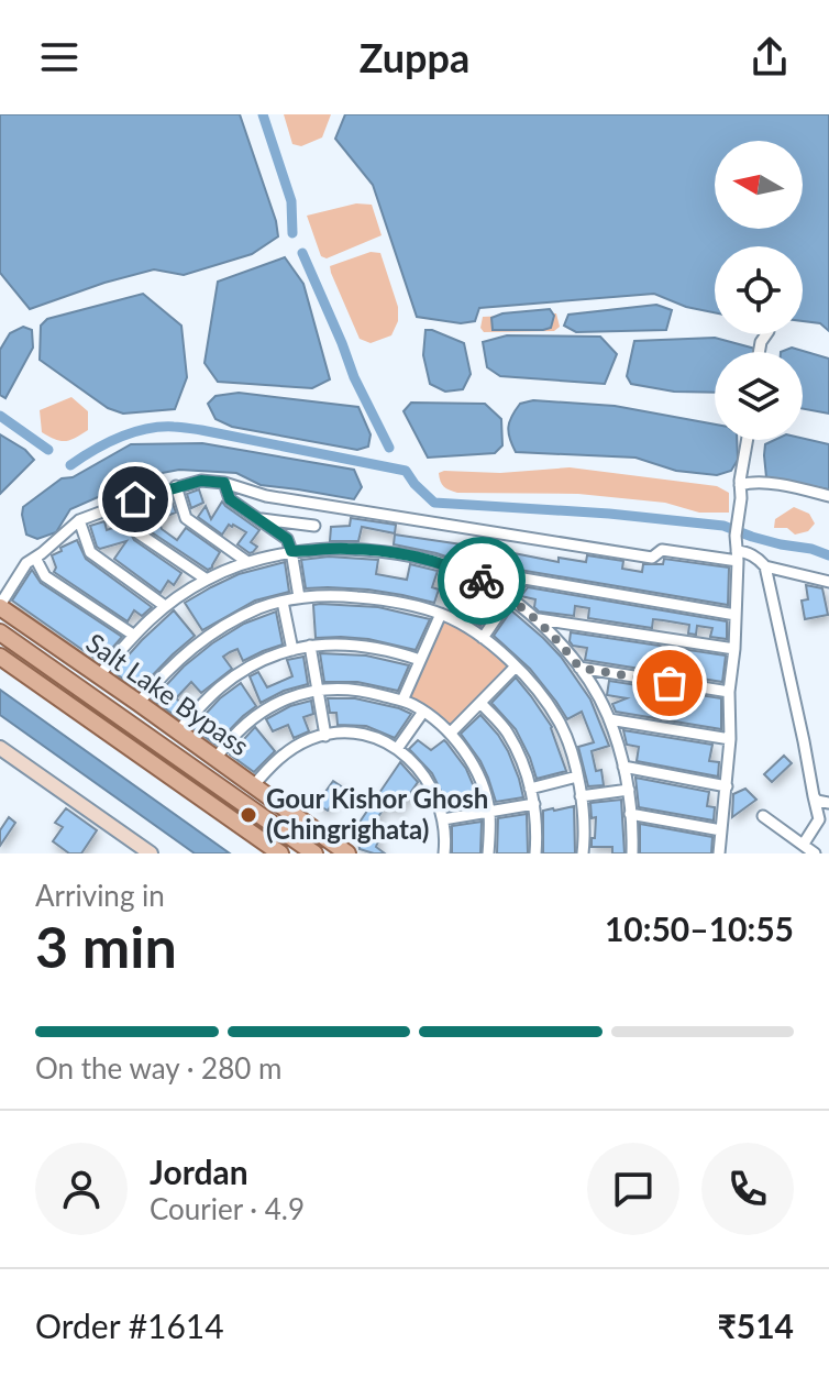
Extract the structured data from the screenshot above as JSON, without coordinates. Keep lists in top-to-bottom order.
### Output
{
  "streets": {
    "main road": ["Salt Lake Bypass"]
  },
  "places": ["Gour Kishor Ghosh (Chingrighata)"],
  "north": "left",
  "page": {
    "header": "Zuppa",
    "heading": ["3 min", "Arriving in", "10:50–10:55"],
    "panel": [
      "Jordan",
      "Courier · 4.9",
      "Order #1614",
      "₹514"
    ],
    "bar": "On the way · 280 m"
  }
}
